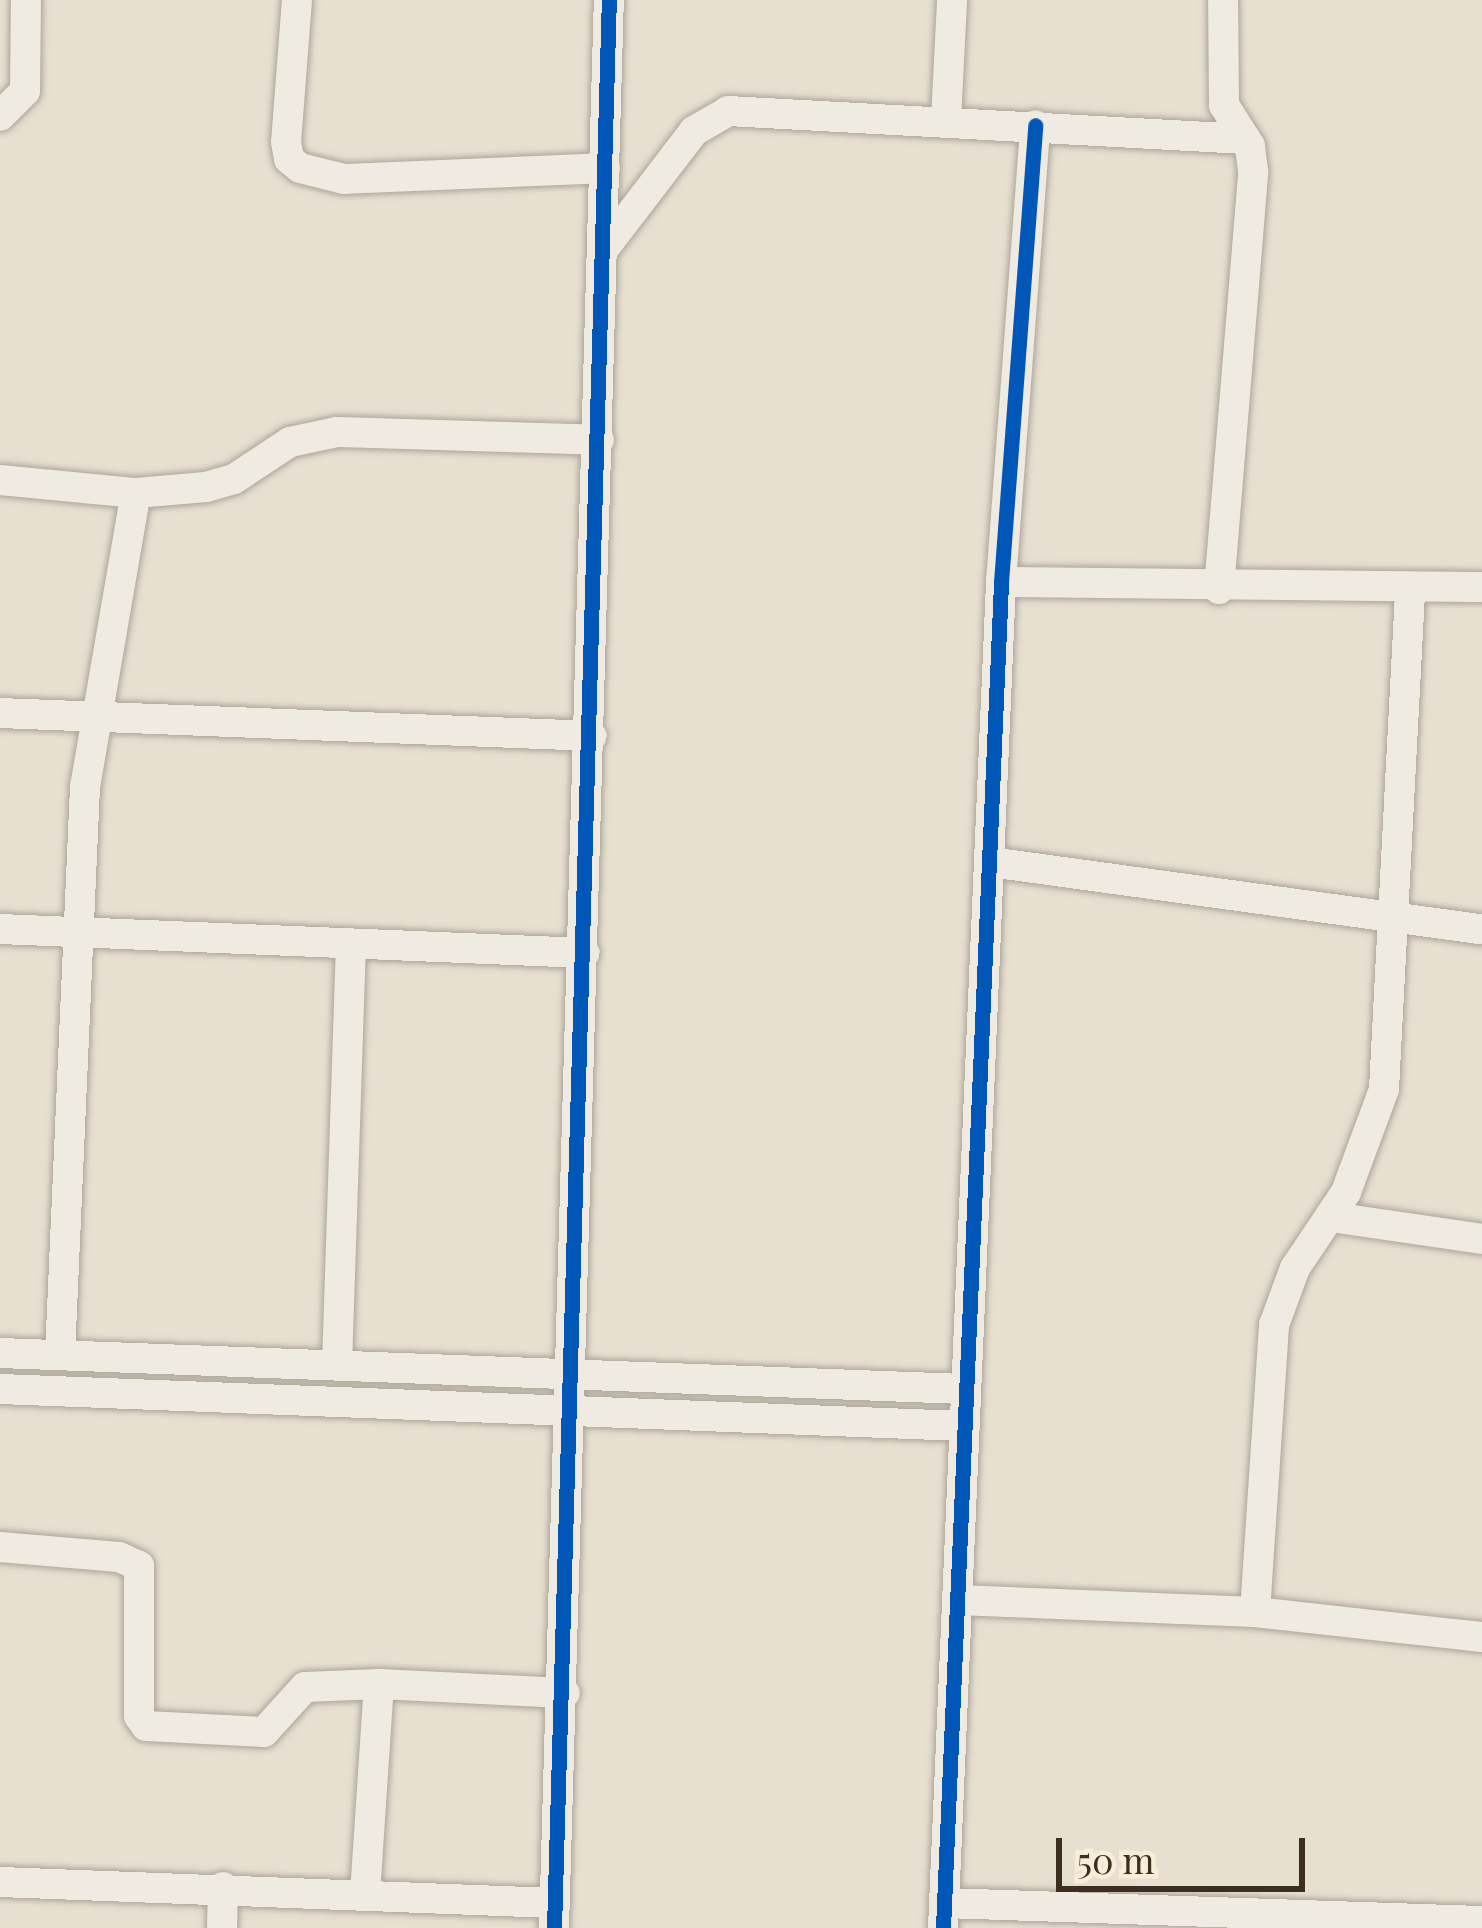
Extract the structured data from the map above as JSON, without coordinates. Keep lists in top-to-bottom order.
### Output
{
  "scale_bar": "50 m"
}
